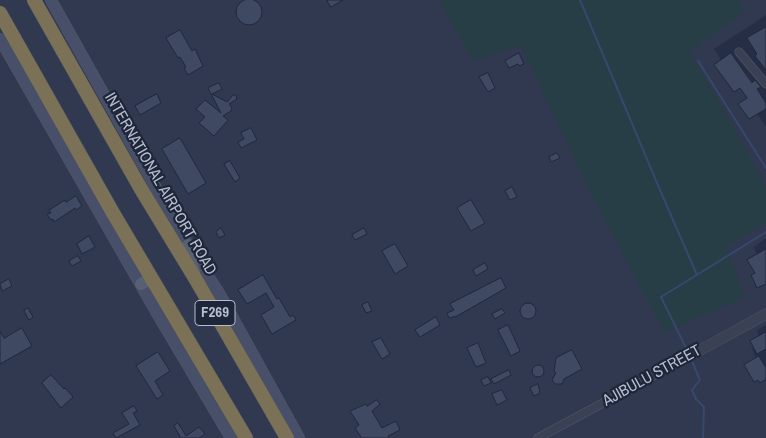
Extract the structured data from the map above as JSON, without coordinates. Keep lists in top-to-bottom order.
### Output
{
  "streets": {
    "highway": ["INTERNATIONAL AIRPORT ROAD", "F269"],
    "street": ["AJIBULU STREET"]
  }
}
